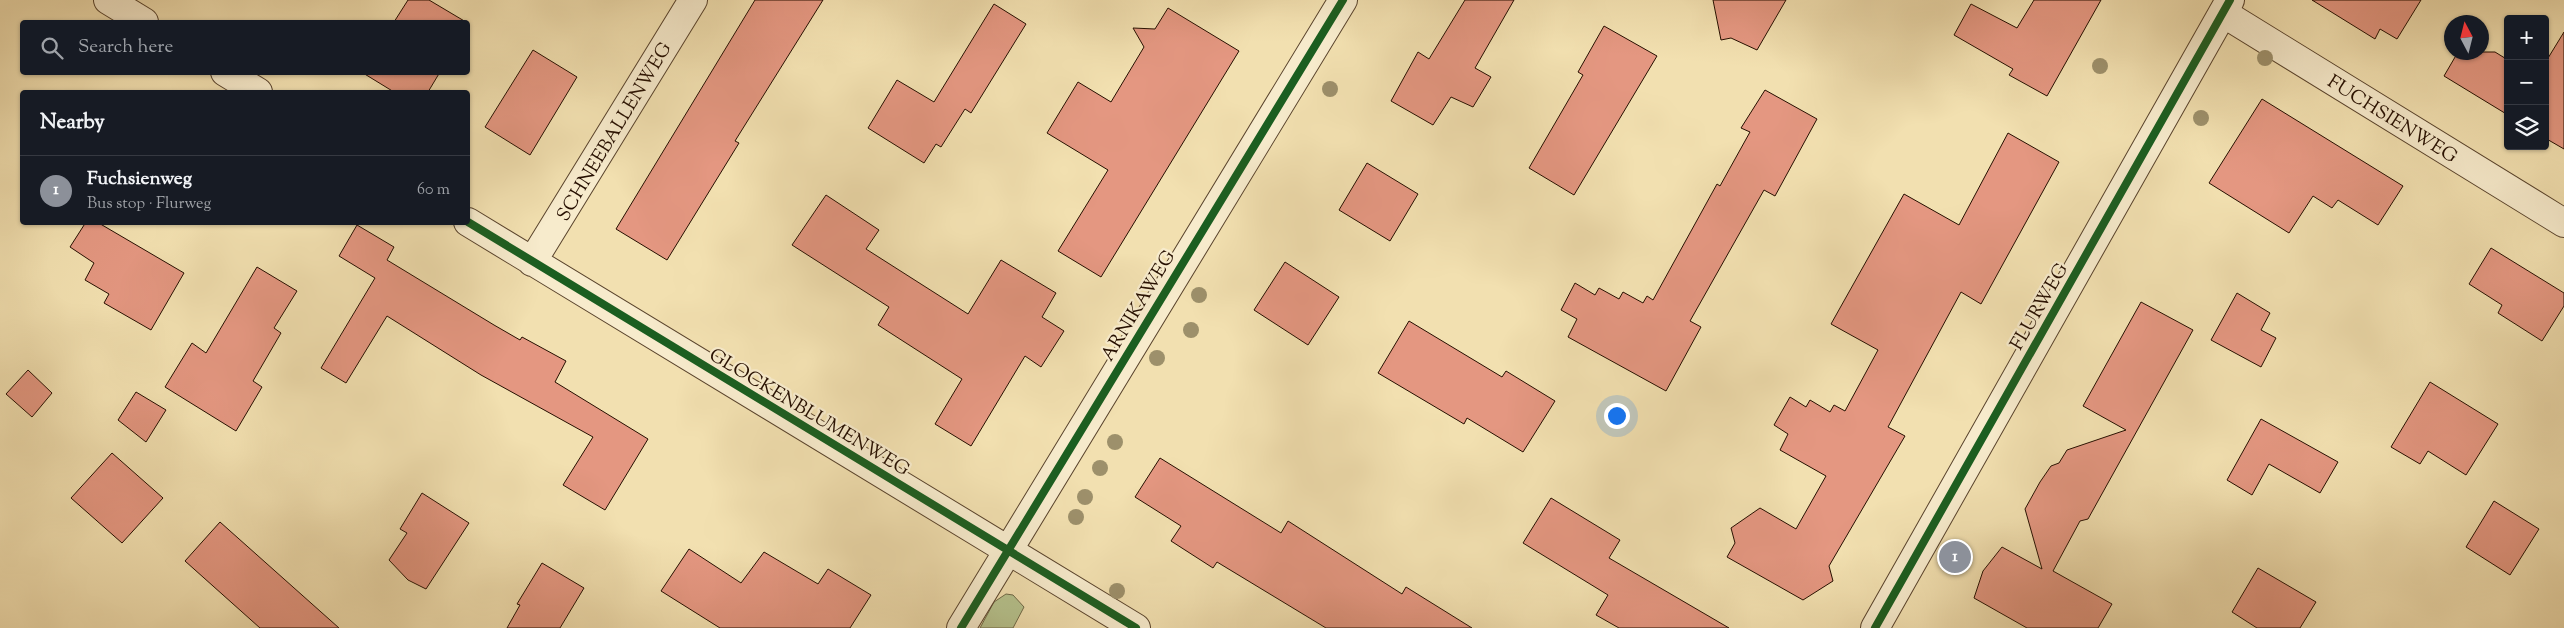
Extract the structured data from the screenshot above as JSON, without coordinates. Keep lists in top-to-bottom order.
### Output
{
  "streets": {
    "street": [
      "FUCHSIENWEG",
      "SCHNEEBALLENWEG",
      "ARNIKAWEG",
      "FLURWEG",
      "GLOCKENBLUMENWEG"
    ]
  },
  "crossings": [
    ["FUCHSIENWEG", "FLURWEG"],
    ["SCHNEEBALLENWEG", "GLOCKENBLUMENWEG"],
    ["ARNIKAWEG", "GLOCKENBLUMENWEG"]
  ],
  "north": "top",
  "page": {
    "map_buttons": ["+", "−"],
    "search": "Search here",
    "heading": "Nearby",
    "list": [
      {
        "mark": "1",
        "name": "Fuchsienweg",
        "note": "Bus stop · Flurweg",
        "value": "60 m"
      }
    ],
    "pins": "1"
  }
}
